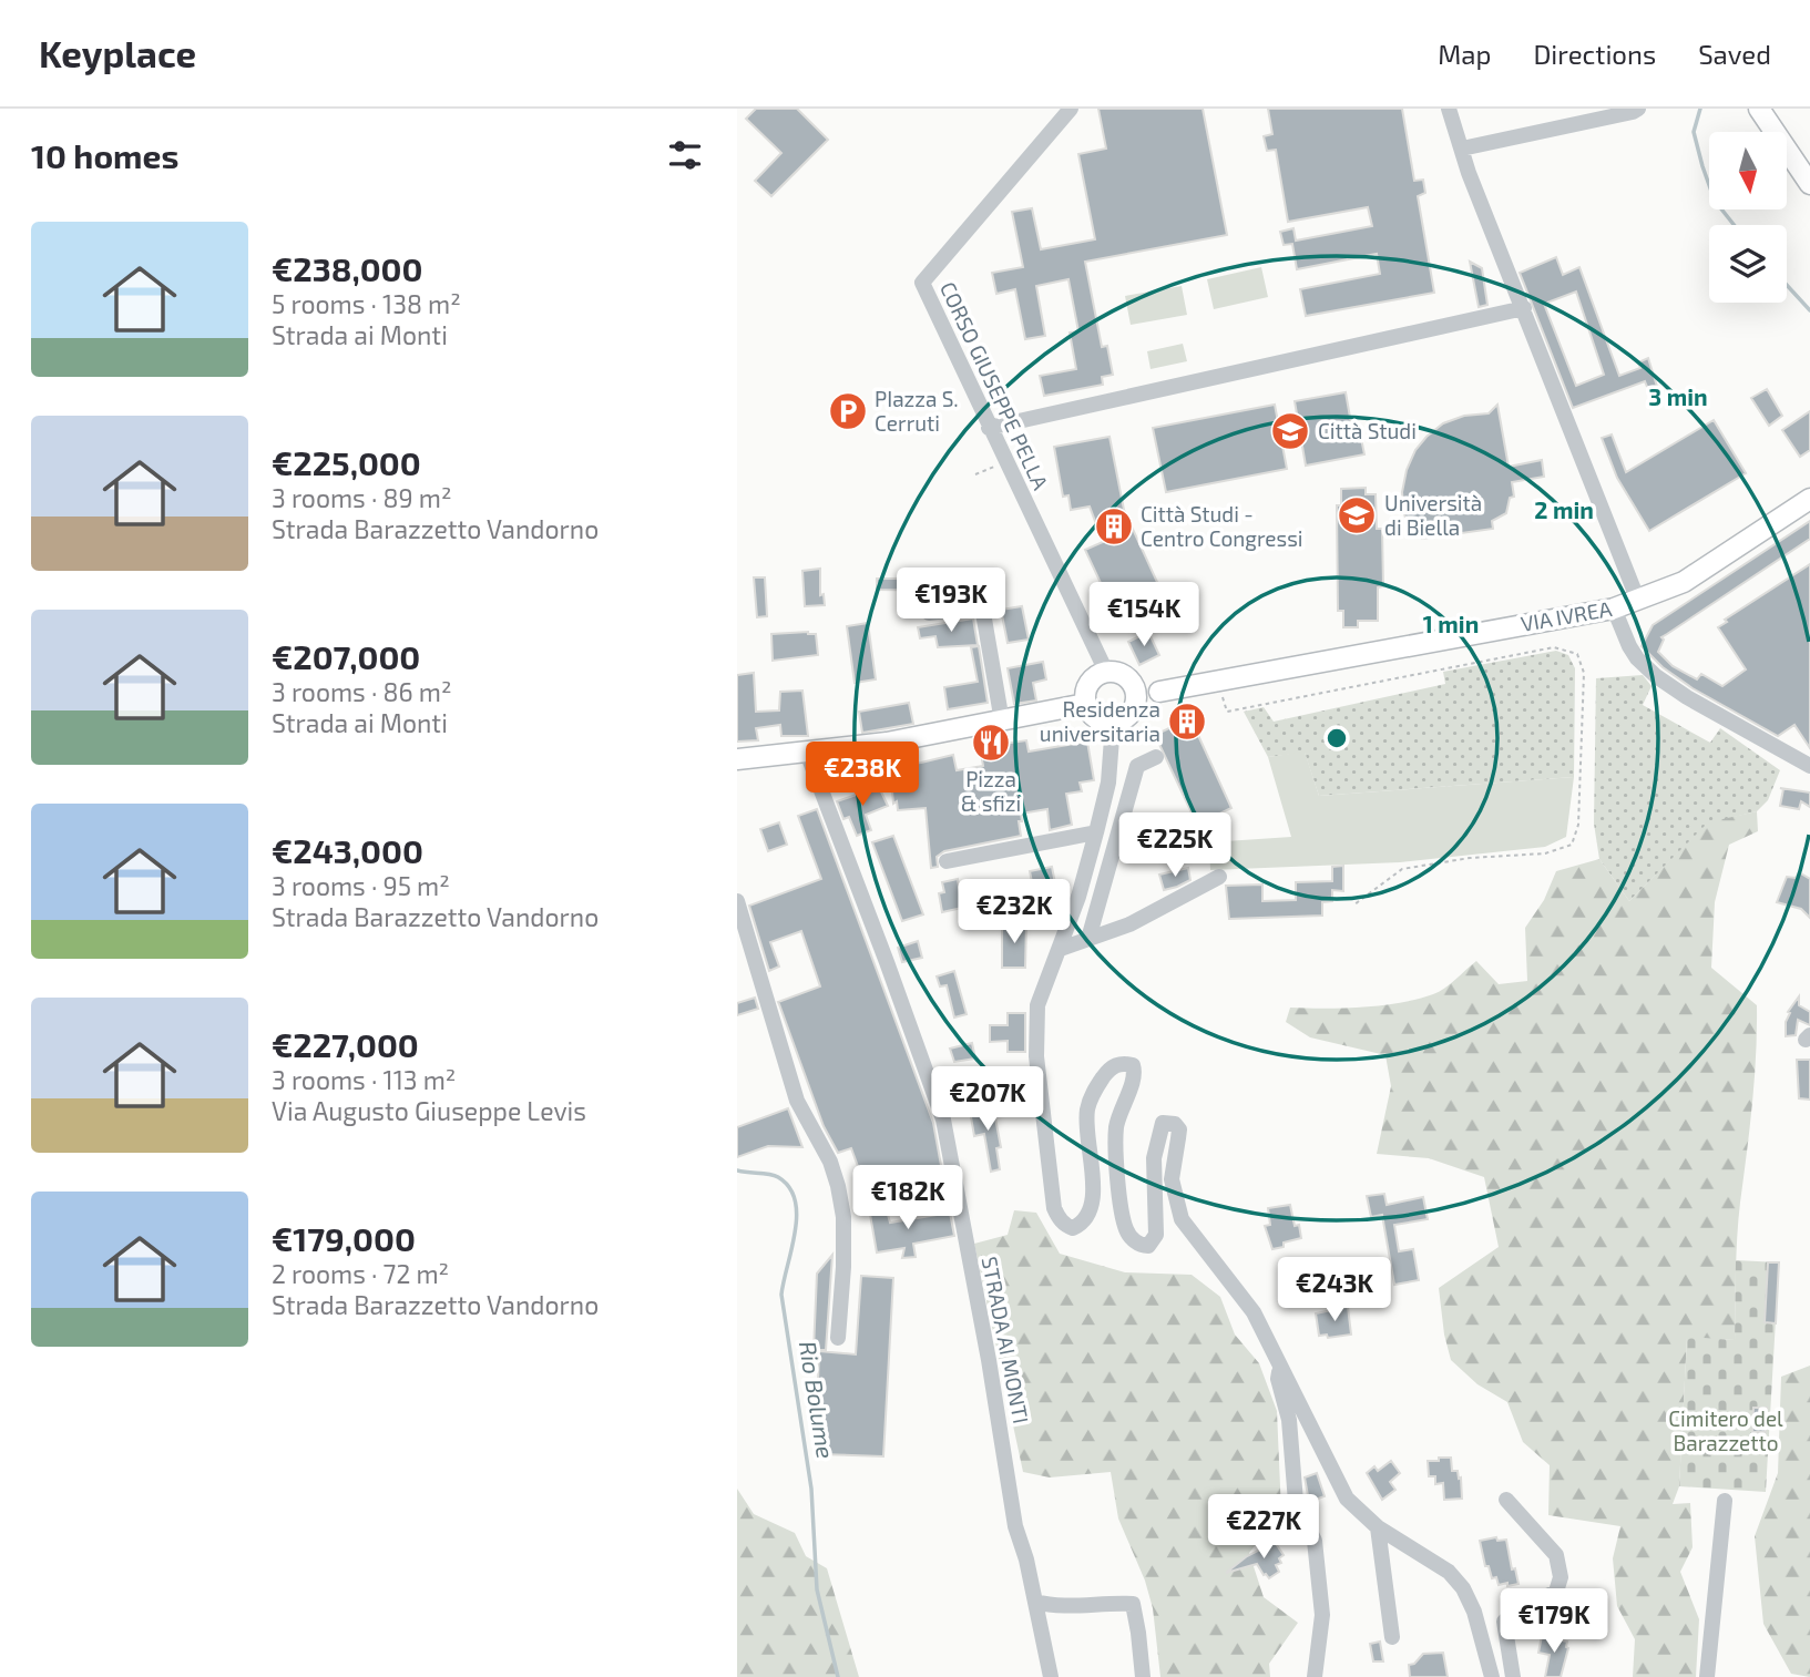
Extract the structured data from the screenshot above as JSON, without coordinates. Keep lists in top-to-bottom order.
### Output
{
  "streets": {
    "main road": ["VIA IVREA"],
    "street": ["CORSO GIUSEPPE PELLA", "STRADA AI MONTI"]
  },
  "crossings": [
    ["CORSO GIUSEPPE PELLA", "VIA IVREA"]
  ],
  "water": ["Rio Bolume"],
  "parks": ["Cimitero del Barazzetto"],
  "places": {
    "parking": ["PIazza S. Cerruti"],
    "school or university": ["Città Studi", "Università di Biella"],
    "building": ["Città Studi - Centro Congressi", "Residenza universitaria"],
    "restaurant": ["Pizza & sfizi"]
  },
  "north": "bottom",
  "page": {
    "header": "Keyplace",
    "nav": ["Map", "Directions", "Saved"],
    "heading": "10 homes",
    "list": [
      {
        "name": "€238,000",
        "note": "5 rooms · 138 m² · Strada ai Monti"
      },
      {
        "name": "€225,000",
        "note": "3 rooms · 89 m² · Strada Barazzetto Vandorno"
      },
      {
        "name": "€207,000",
        "note": "3 rooms · 86 m² · Strada ai Monti"
      },
      {
        "name": "€243,000",
        "note": "3 rooms · 95 m² · Strada Barazzetto Vandorno"
      },
      {
        "name": "€227,000",
        "note": "3 rooms · 113 m² · Via Augusto Giuseppe Levis"
      },
      {
        "name": "€179,000",
        "note": "2 rooms · 72 m² · Strada Barazzetto Vandorno"
      }
    ],
    "price": [
      "€193K",
      "€154K",
      "€238K",
      "€225K",
      "€232K",
      "€207K",
      "€182K",
      "€243K",
      "€227K",
      "€179K"
    ]
  },
  "rings": ["3 min", "2 min", "1 min"]
}
